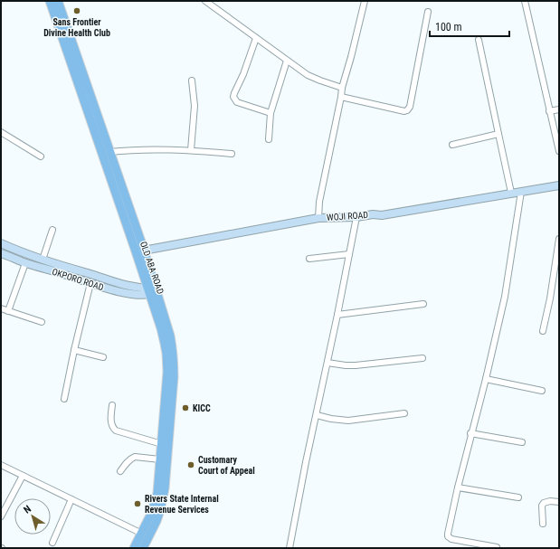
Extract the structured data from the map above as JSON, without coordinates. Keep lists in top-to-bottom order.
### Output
{
  "streets": {
    "main road": ["WOJI ROAD", "OLD ABA ROAD", "OKPORO ROAD"]
  },
  "crossings": [
    ["WOJI ROAD", "OLD ABA ROAD"],
    ["OLD ABA ROAD", "OKPORO ROAD"]
  ],
  "places": [
    "Sans Frontier Divine Health Club",
    "KICC",
    "Customary Court of Appeal",
    "Rivers State Internal Revenue Services"
  ],
  "scale_bar": "100 m",
  "north": "top left"
}
